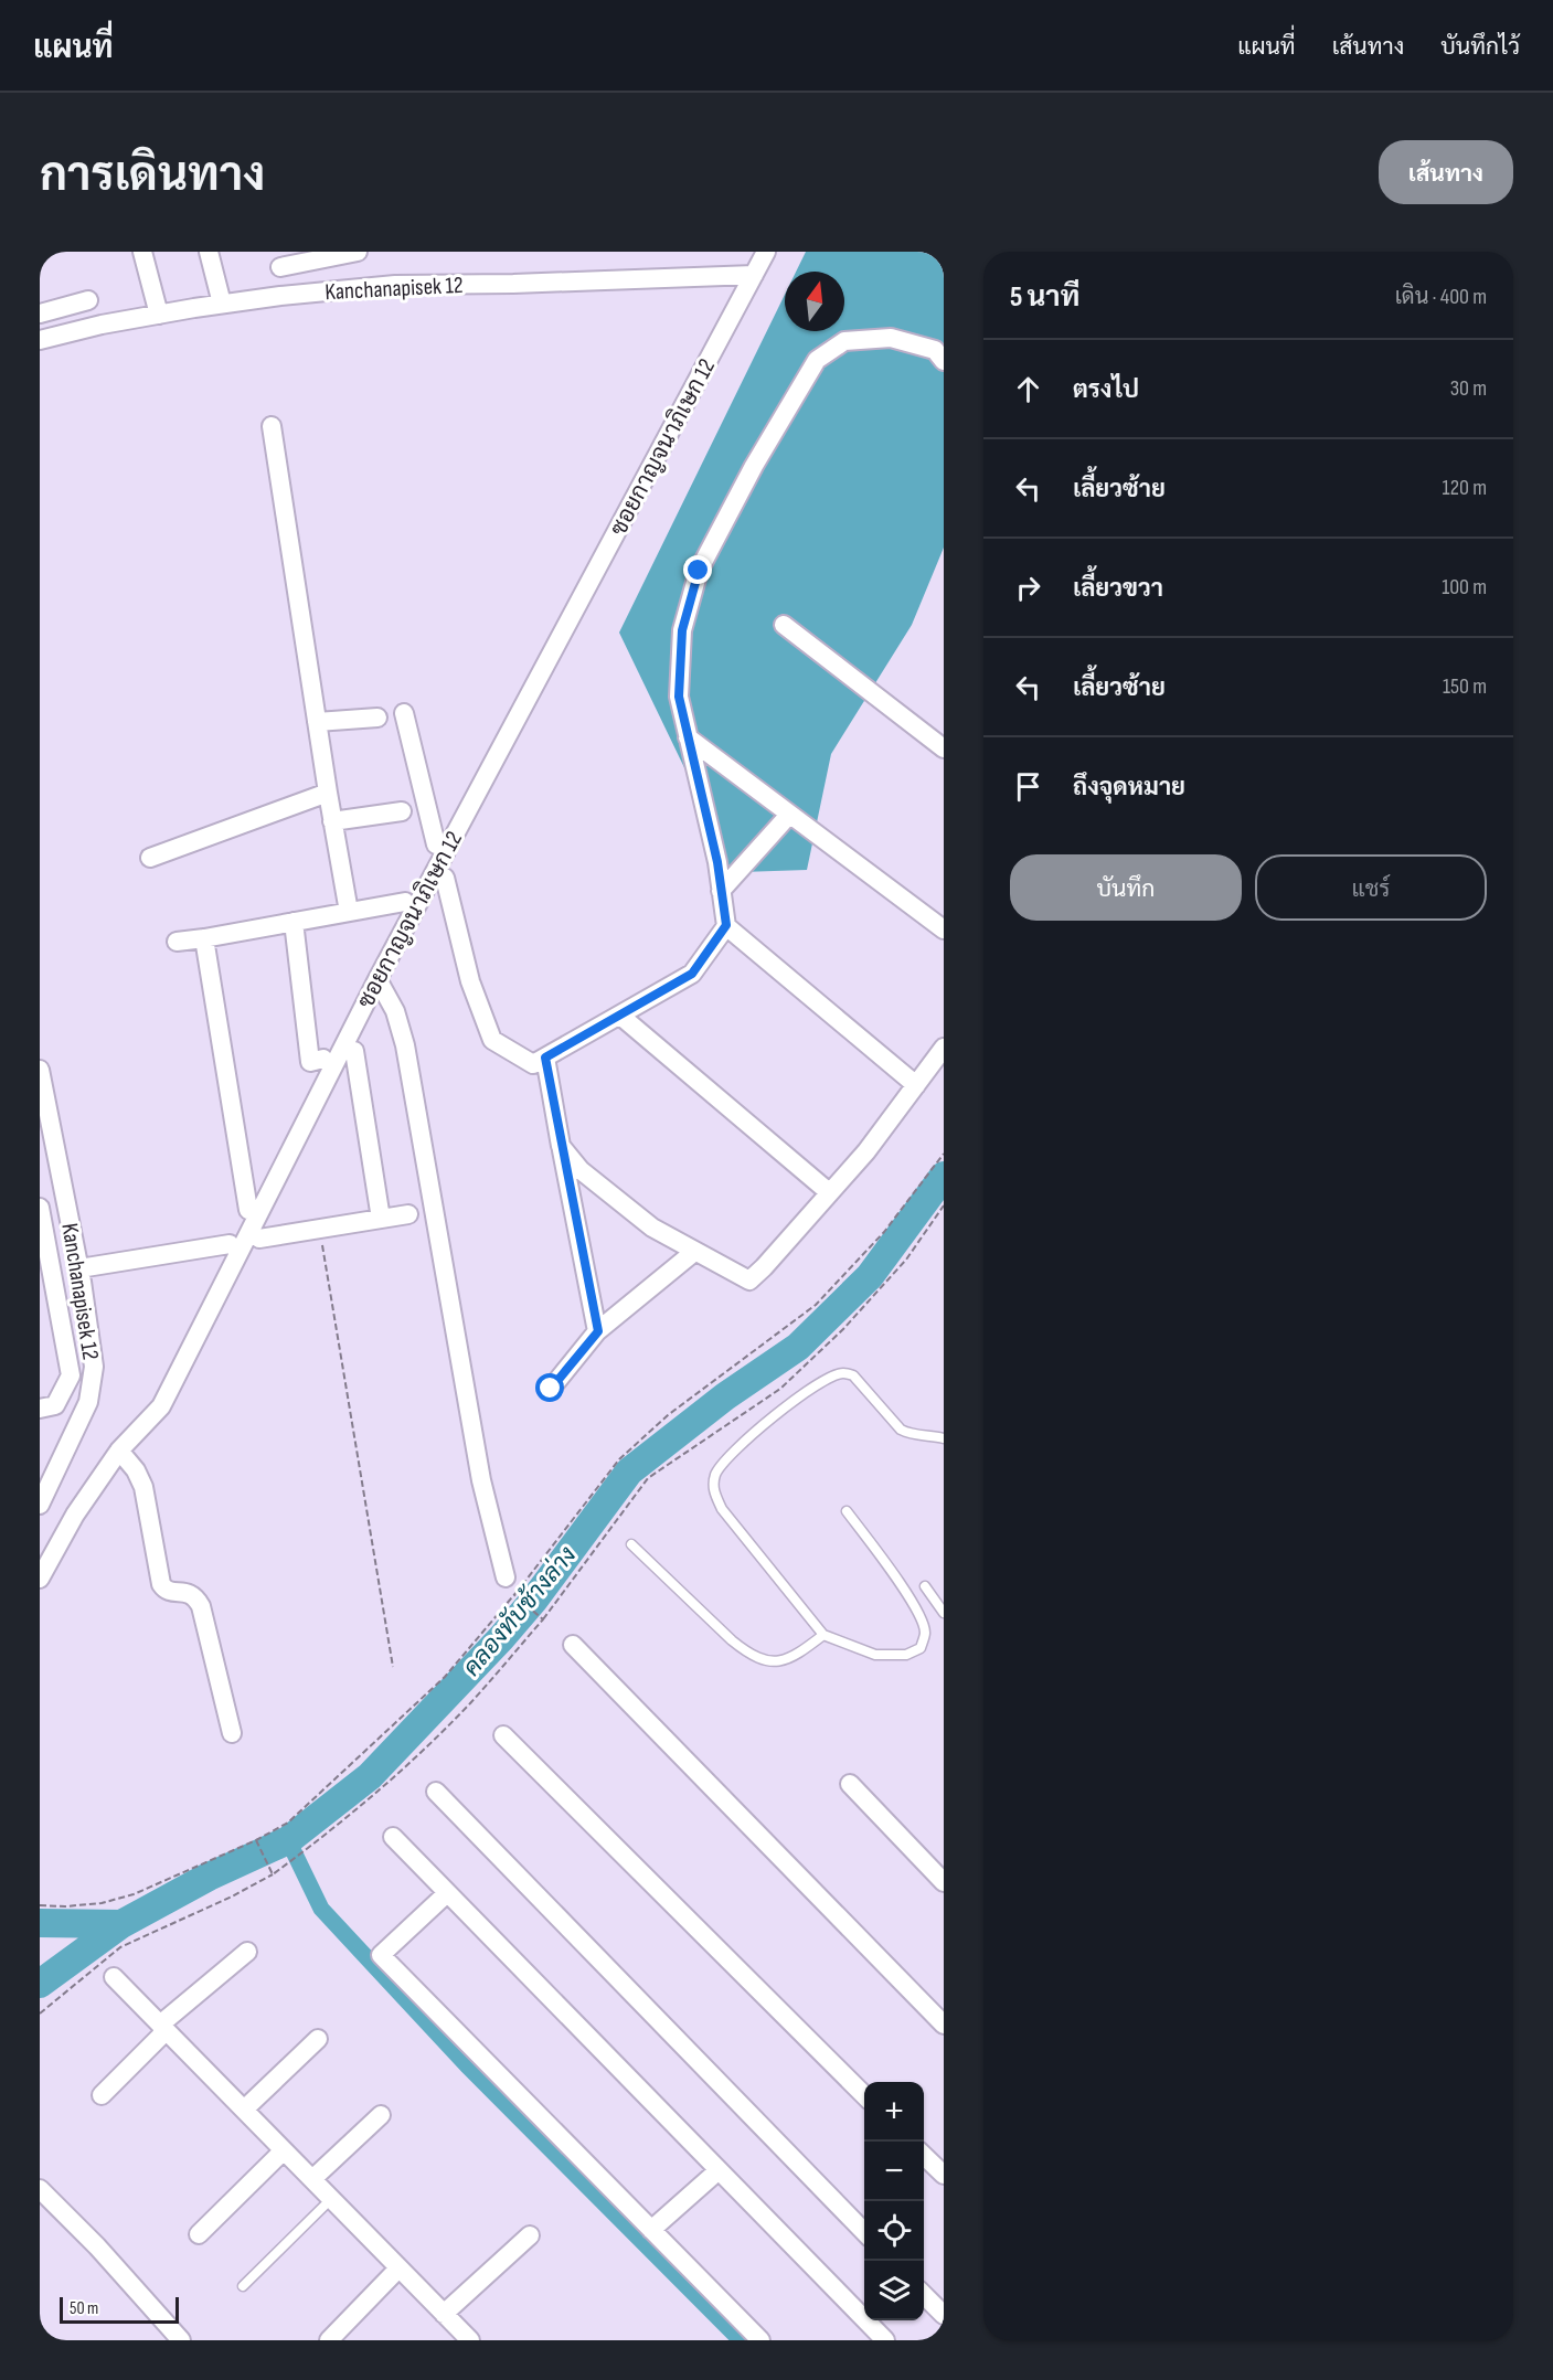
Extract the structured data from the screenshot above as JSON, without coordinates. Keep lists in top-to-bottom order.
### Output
{
  "streets": {
    "street": ["Kanchanapisek 12", "ซอยกาญจนาภิเษก 12"]
  },
  "crossings": [
    ["Kanchanapisek 12", "ซอยกาญจนาภิเษก 12"]
  ],
  "water": ["คลองทับช้างล่าง"],
  "scale_bar": "50 m",
  "north": "top",
  "page": {
    "header": "แผนที่",
    "nav": ["แผนที่", "เส้นทาง", "บันทึกไว้"],
    "title": "การเดินทาง",
    "buttons": [
      "เส้นทาง",
      ["บันทึก", "แชร์"]
    ],
    "heading": ["5 นาที", "เดิน · 400 m"],
    "list": [
      ["ตรงไป", "30 m"],
      ["เลี้ยวซ้าย", "120 m"],
      ["เลี้ยวขวา", "100 m"],
      ["เลี้ยวซ้าย", "150 m"],
      "ถึงจุดหมาย"
    ],
    "map_buttons": ["+", "−"],
    "scale": "50 m"
  }
}
